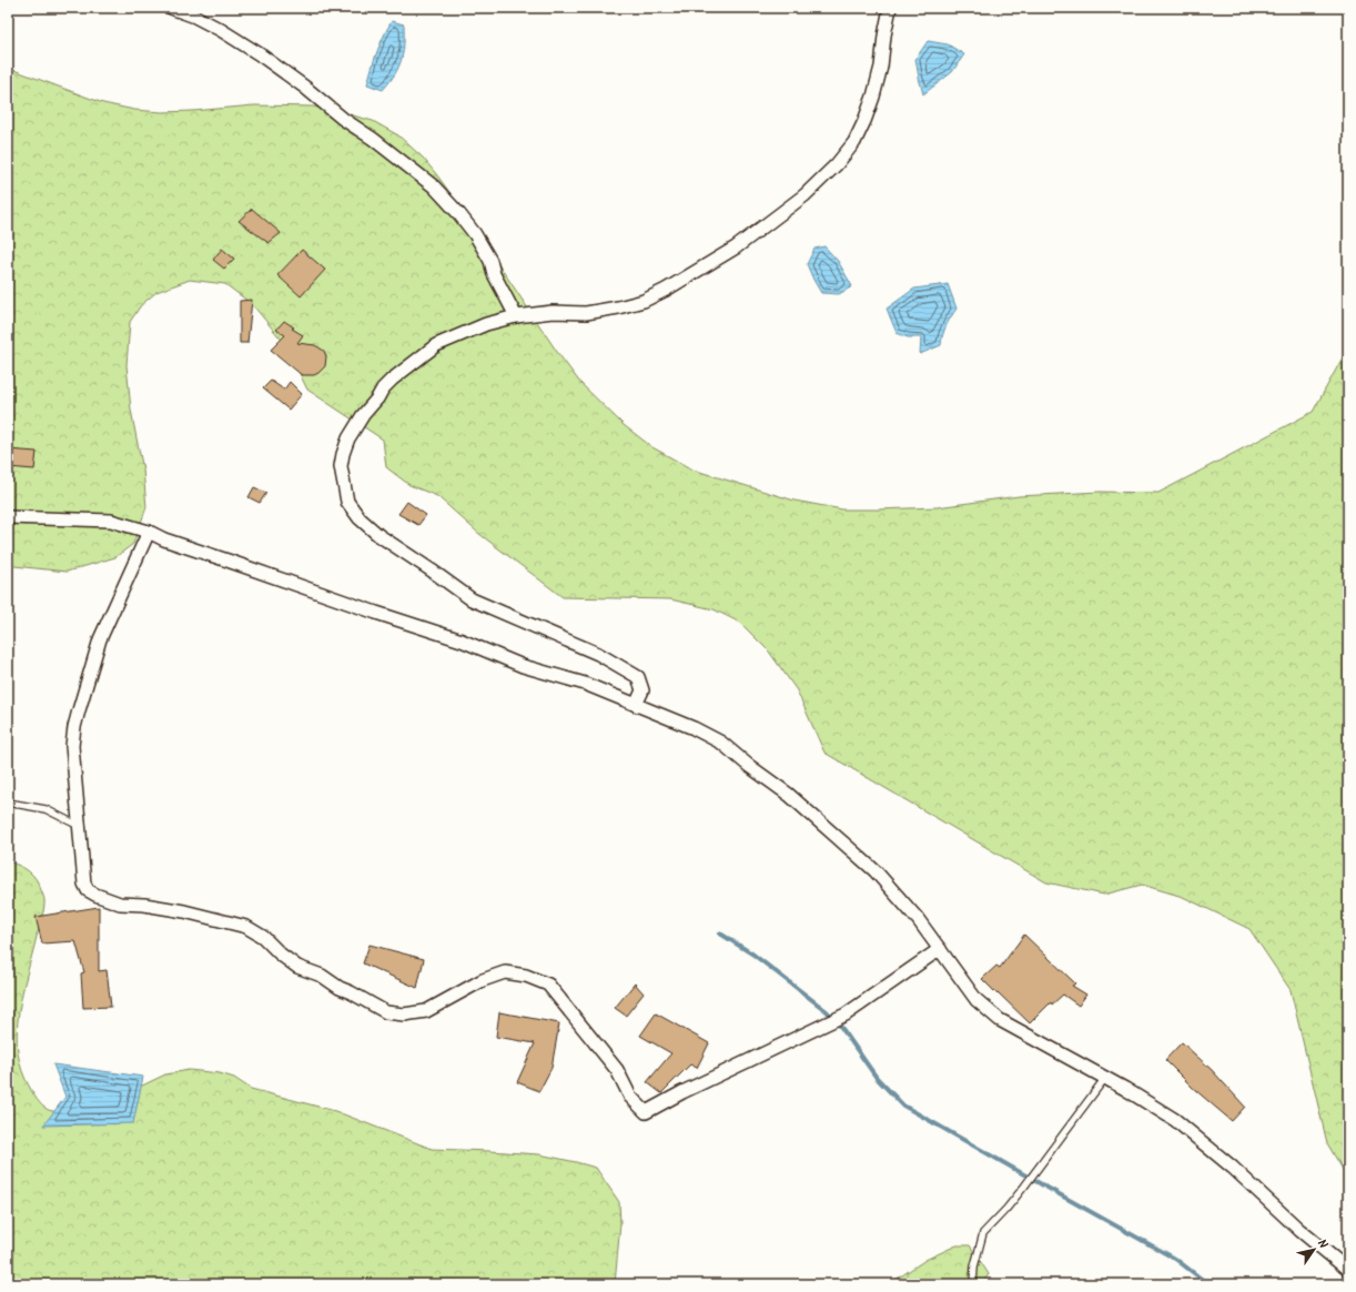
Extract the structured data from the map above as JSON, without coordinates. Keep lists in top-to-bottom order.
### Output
{
  "north": "top right"
}
